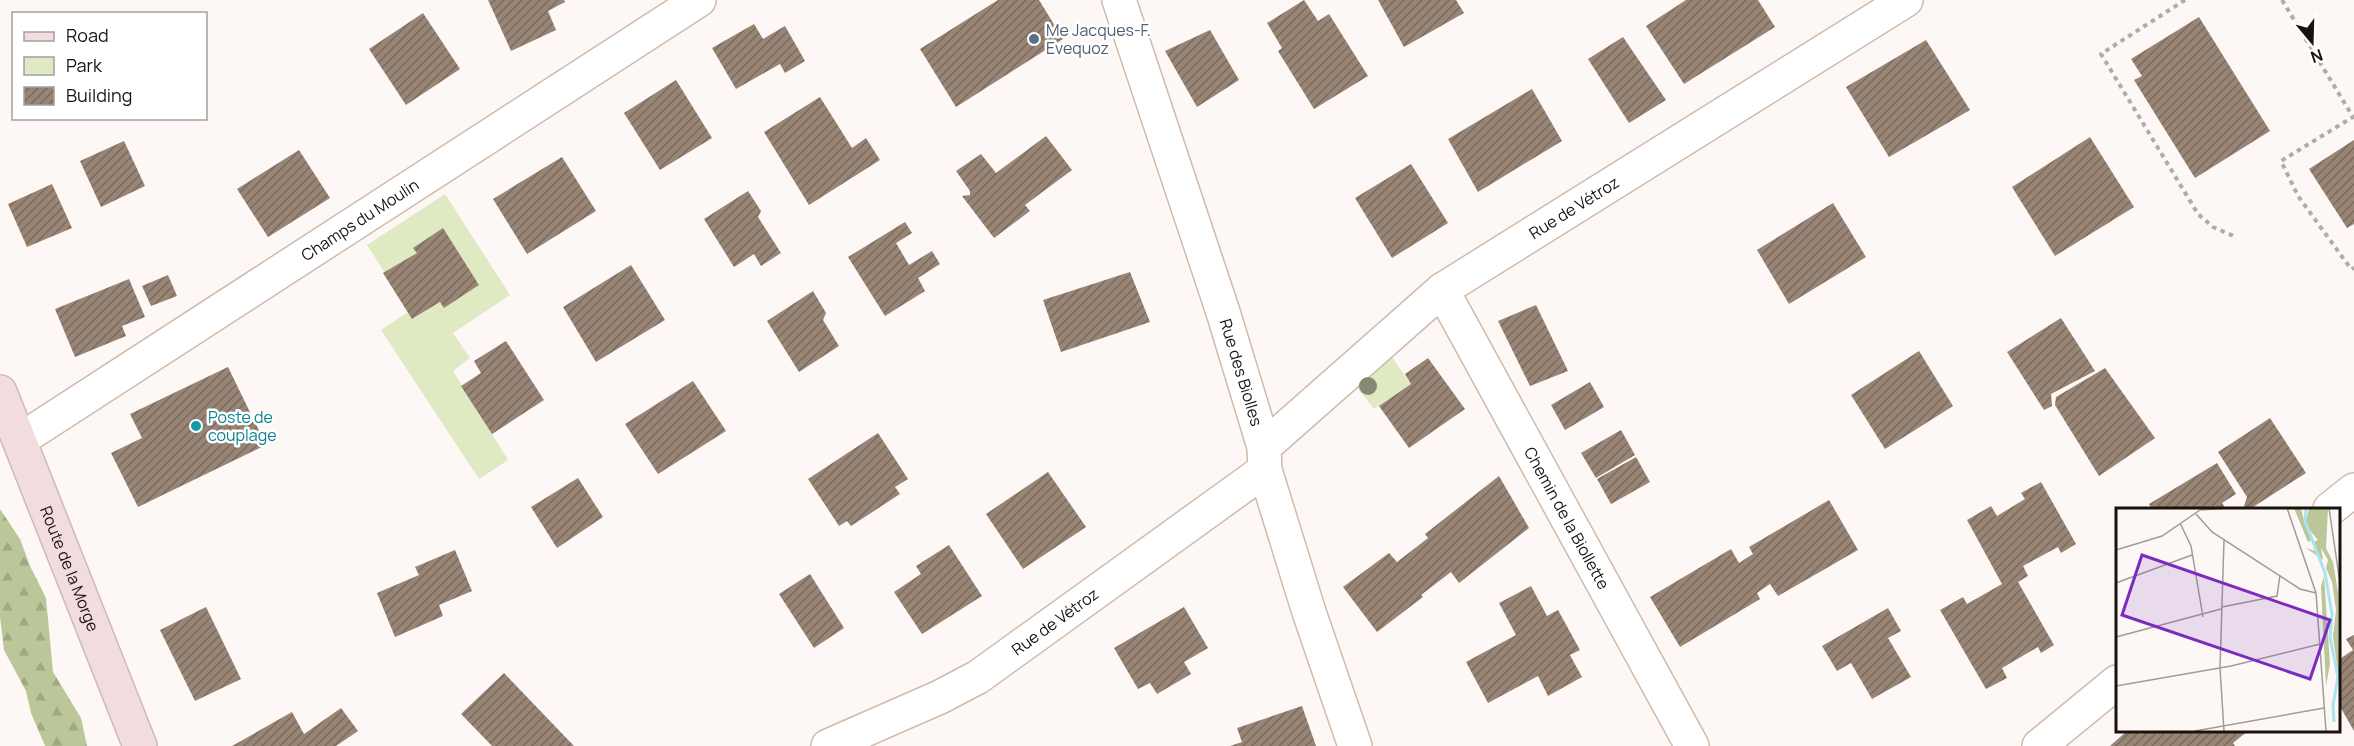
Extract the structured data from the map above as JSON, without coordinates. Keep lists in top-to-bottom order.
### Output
{
  "streets": {
    "street": [
      "Rue de Vétroz",
      "Champs du Moulin",
      "Rue des Biolles",
      "Chemin de la Biollette",
      "Route de la Morge"
    ]
  },
  "crossings": [
    ["Rue de Vétroz", "Rue des Biolles"],
    ["Rue de Vétroz", "Chemin de la Biollette"],
    ["Champs du Moulin", "Route de la Morge"]
  ],
  "places": ["Me Jacques-F. Evequoz", "Poste de couplage"],
  "legend": ["Road", "Park", "Building"],
  "north": "bottom"
}
